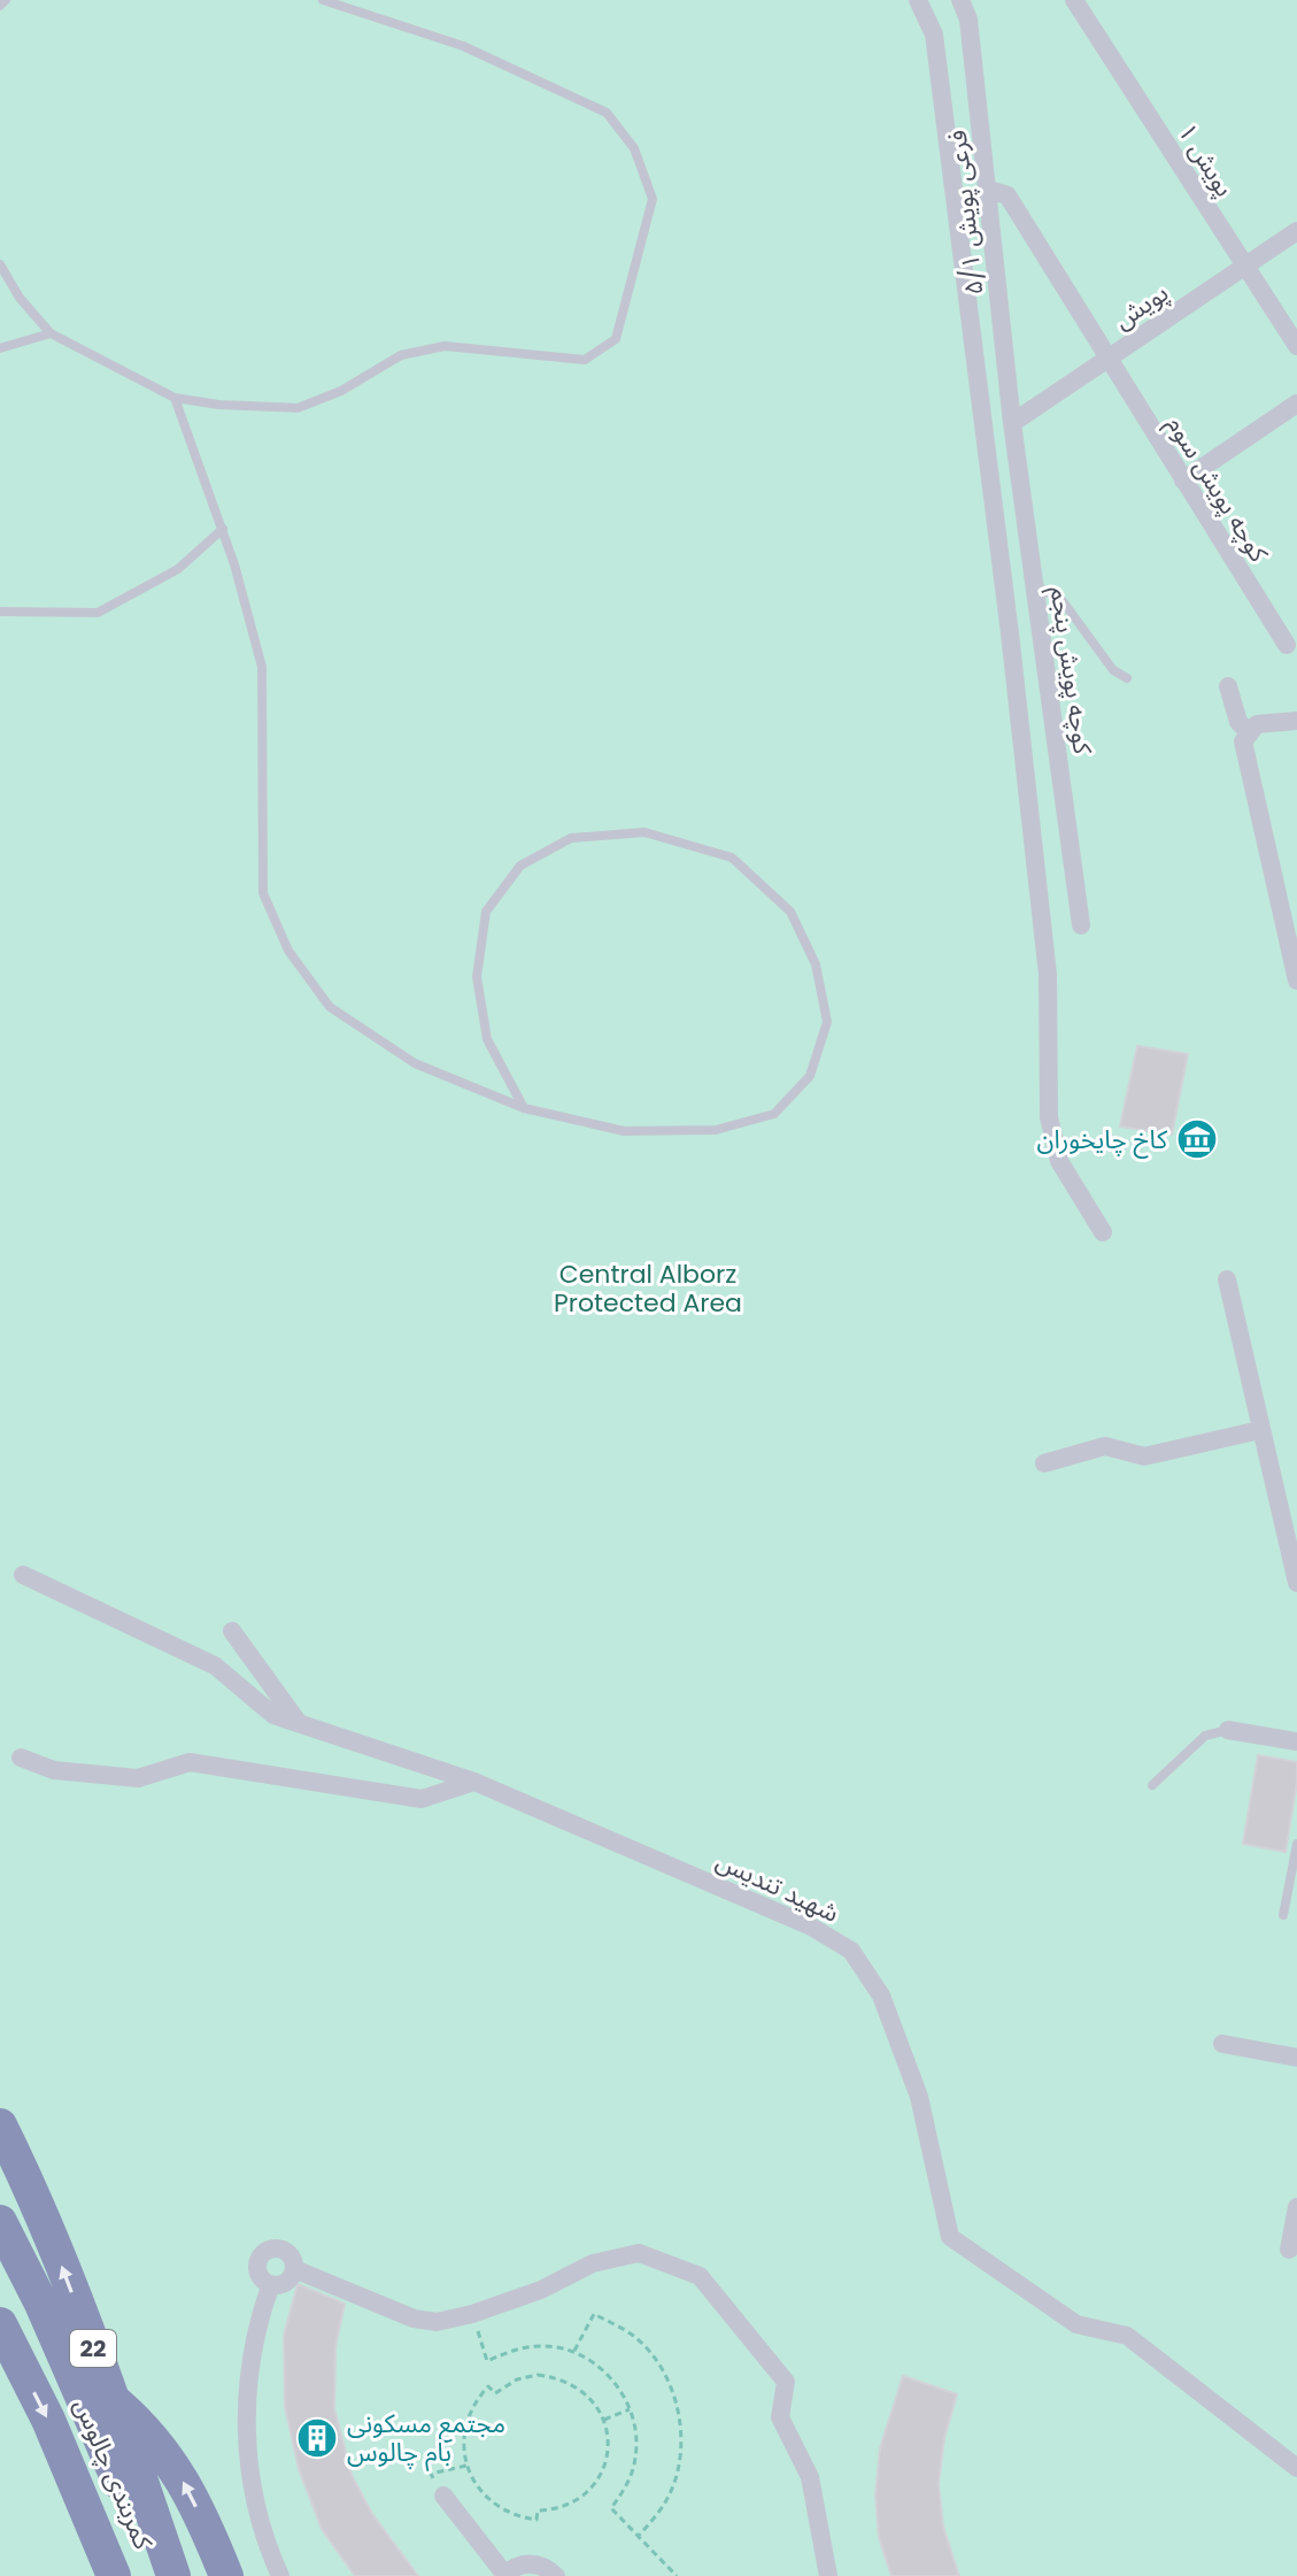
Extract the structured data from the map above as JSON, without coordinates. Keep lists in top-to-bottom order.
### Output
{
  "streets": {
    "highway": ["22", "کمربندی چالوس"],
    "street": [
      "پویش ۱",
      "فرعی پویش ۵/۱",
      "پویش",
      "کوچه پویش سوم",
      "کوچه پویش پنجم",
      "شهید تندیس"
    ]
  },
  "crossings": [
    ["پویش ۱", "پویش"],
    ["فرعی پویش ۵/۱", "پویش"],
    ["فرعی پویش ۵/۱", "کوچه پویش سوم"],
    ["فرعی پویش ۵/۱", "کوچه پویش پنجم"],
    ["پویش", "کوچه پویش سوم"],
    ["پویش", "کوچه پویش پنجم"]
  ],
  "parks": ["Central Alborz Protected Area"],
  "places": {
    "museum": ["کاخ چایخوران"],
    "building": ["مجتمع مسکونی بام چالوس"]
  }
}
